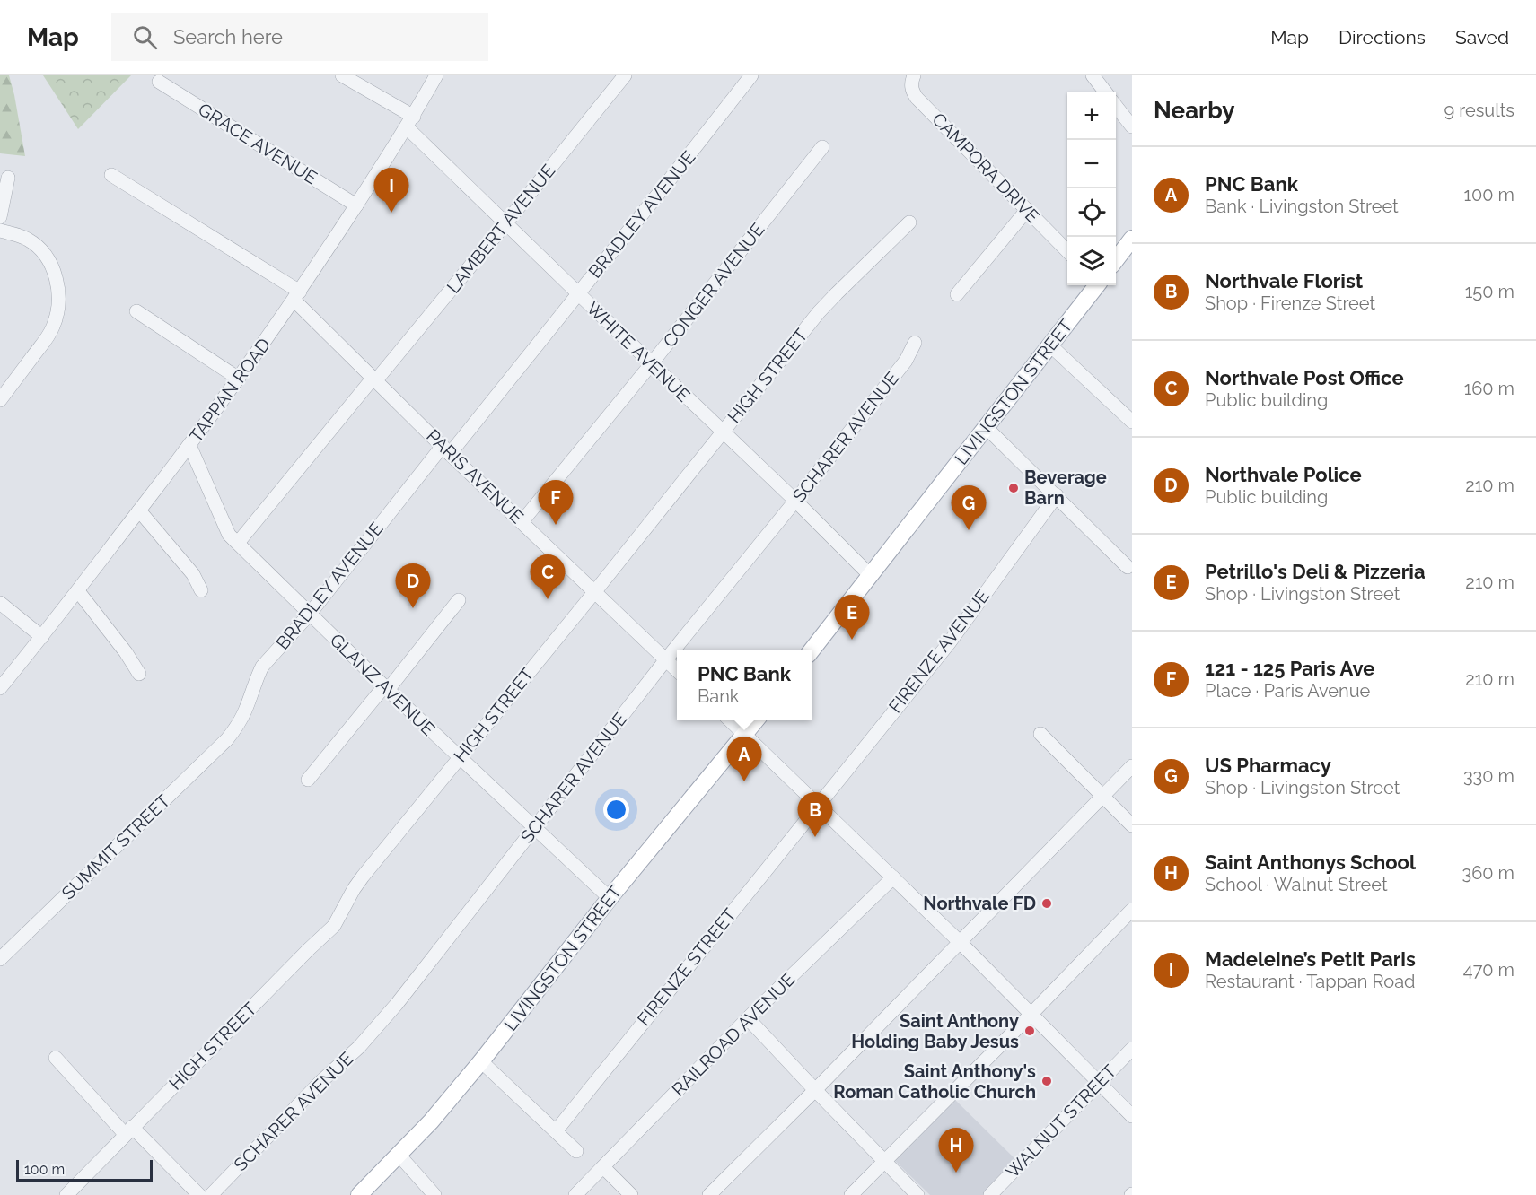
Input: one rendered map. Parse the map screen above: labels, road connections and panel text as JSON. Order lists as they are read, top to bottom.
{
  "streets": {
    "main road": ["LIVINGSTON STREET"],
    "street": [
      "GRACE AVENUE",
      "CAMPORA DRIVE",
      "BRADLEY AVENUE",
      "LAMBERT AVENUE",
      "CONGER AVENUE",
      "WHITE AVENUE",
      "HIGH STREET",
      "TAPPAN ROAD",
      "SCHARER AVENUE",
      "PARIS AVENUE",
      "FIRENZE AVENUE",
      "GLANZ AVENUE",
      "SUMMIT STREET",
      "FIRENZE STREET",
      "RAILROAD AVENUE",
      "WALNUT STREET"
    ]
  },
  "crossings": [
    ["GRACE AVENUE", "TAPPAN ROAD"],
    ["BRADLEY AVENUE", "WHITE AVENUE"],
    ["BRADLEY AVENUE", "PARIS AVENUE"],
    ["BRADLEY AVENUE", "GLANZ AVENUE"],
    ["BRADLEY AVENUE", "SUMMIT STREET"],
    ["LAMBERT AVENUE", "WHITE AVENUE"],
    ["LAMBERT AVENUE", "PARIS AVENUE"],
    ["LAMBERT AVENUE", "GLANZ AVENUE"],
    ["CONGER AVENUE", "WHITE AVENUE"],
    ["CONGER AVENUE", "PARIS AVENUE"],
    ["WHITE AVENUE", "HIGH STREET"],
    ["WHITE AVENUE", "TAPPAN ROAD"],
    ["WHITE AVENUE", "LIVINGSTON STREET"],
    ["WHITE AVENUE", "SCHARER AVENUE"],
    ["HIGH STREET", "PARIS AVENUE"],
    ["HIGH STREET", "GLANZ AVENUE"],
    ["TAPPAN ROAD", "PARIS AVENUE"],
    ["TAPPAN ROAD", "GLANZ AVENUE"],
    ["LIVINGSTON STREET", "GLANZ AVENUE"],
    ["SCHARER AVENUE", "PARIS AVENUE"],
    ["SCHARER AVENUE", "GLANZ AVENUE"],
    ["FIRENZE AVENUE", "FIRENZE STREET"]
  ],
  "places": [
    "Beverage Barn",
    "Northvale FD",
    "Saint Anthony Holding Baby Jesus",
    "Saint Anthony's Roman Catholic Church"
  ],
  "scale_bar": "100 m",
  "page": {
    "header": "Map",
    "search": "Search here",
    "nav": ["Map", "Directions", "Saved"],
    "heading": ["Nearby", "9 results"],
    "map_buttons": ["+", "−"],
    "list": [
      {
        "mark": "A",
        "name": "PNC Bank",
        "note": "Bank · Livingston Street",
        "value": "100 m"
      },
      {
        "mark": "B",
        "name": "Northvale Florist",
        "note": "Shop · Firenze Street",
        "value": "150 m"
      },
      {
        "mark": "C",
        "name": "Northvale Post Office",
        "note": "Public building",
        "value": "160 m"
      },
      {
        "mark": "D",
        "name": "Northvale Police",
        "note": "Public building",
        "value": "210 m"
      },
      {
        "mark": "E",
        "name": "Petrillo's Deli & Pizzeria",
        "note": "Shop · Livingston Street",
        "value": "210 m"
      },
      {
        "mark": "F",
        "name": "121 - 125 Paris Ave",
        "note": "Place · Paris Avenue",
        "value": "210 m"
      },
      {
        "mark": "G",
        "name": "US Pharmacy",
        "note": "Shop · Livingston Street",
        "value": "330 m"
      },
      {
        "mark": "H",
        "name": "Saint Anthonys School",
        "note": "School · Walnut Street",
        "value": "360 m"
      },
      {
        "mark": "I",
        "name": "Madeleine’s Petit Paris",
        "note": "Restaurant · Tappan Road",
        "value": "470 m"
      }
    ],
    "pins": [
      "I",
      "F",
      "G",
      "C",
      "D",
      "E",
      "A",
      "B",
      "H"
    ],
    "popup": ["PNC Bank", "Bank"],
    "scale": "100 m"
  }
}
